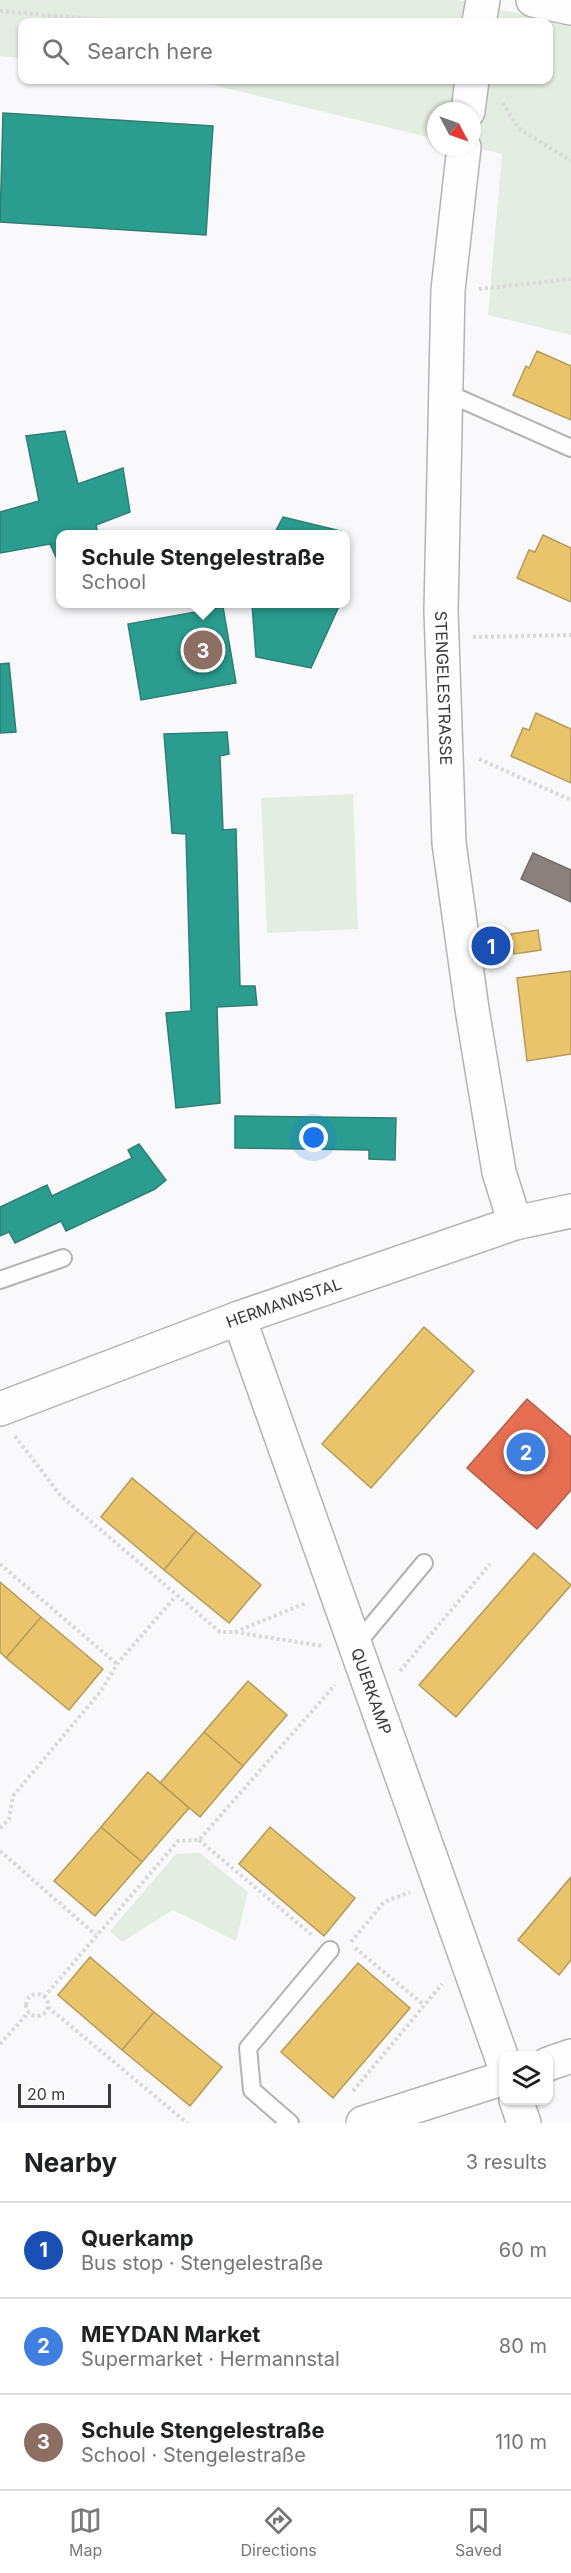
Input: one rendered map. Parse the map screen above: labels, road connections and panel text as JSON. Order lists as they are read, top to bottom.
{
  "streets": {
    "street": ["STENGELESTRASSE", "HERMANNSTAL", "QUERKAMP"]
  },
  "crossings": [
    ["STENGELESTRASSE", "HERMANNSTAL"],
    ["HERMANNSTAL", "QUERKAMP"]
  ],
  "scale_bar": "20 m",
  "north": "bottom right",
  "page": {
    "search": "Search here",
    "popup": ["Schule Stengelestraße", "School"],
    "pins": ["3", "1", "2"],
    "scale": "20 m",
    "heading": ["Nearby", "3 results"],
    "list": [
      {
        "mark": "1",
        "name": "Querkamp",
        "note": "Bus stop · Stengelestraße",
        "value": "60 m"
      },
      {
        "mark": "2",
        "name": "MEYDAN Market",
        "note": "Supermarket · Hermannstal",
        "value": "80 m"
      },
      {
        "mark": "3",
        "name": "Schule Stengelestraße",
        "note": "School · Stengelestraße",
        "value": "110 m"
      }
    ],
    "nav": ["Map", "Directions", "Saved"]
  }
}
